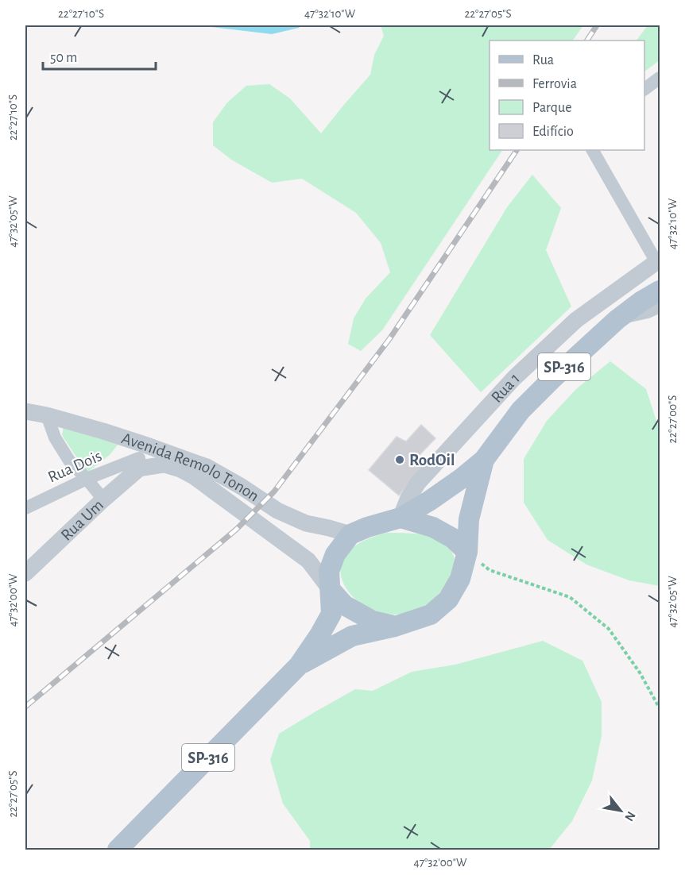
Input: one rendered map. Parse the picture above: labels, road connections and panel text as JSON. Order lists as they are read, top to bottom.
{
  "streets": {
    "main road": ["SP-316"],
    "street": [
      "Rua 1",
      "Rua Dois",
      "Avenida Remolo Tonon",
      "Rua Um"
    ]
  },
  "crossings": [
    ["SP-316", "Rua 1"],
    ["SP-316", "Avenida Remolo Tonon"],
    ["Rua 1", "Avenida Remolo Tonon"],
    ["Rua Dois", "Avenida Remolo Tonon"],
    ["Rua Dois", "Rua Um"],
    ["Avenida Remolo Tonon", "Rua Um"]
  ],
  "places": ["RodOil"],
  "legend": [
    "Rua",
    "Ferrovia",
    "Parque",
    "Edifício"
  ],
  "scale_bar": "50 m",
  "north": "bottom right",
  "coordinates": [
    "22°27'10\"S",
    "47°32'10\"W",
    "22°27'05\"S",
    "47°32'05\"W",
    "22°27'00\"S",
    "47°32'00\"W"
  ]
}
